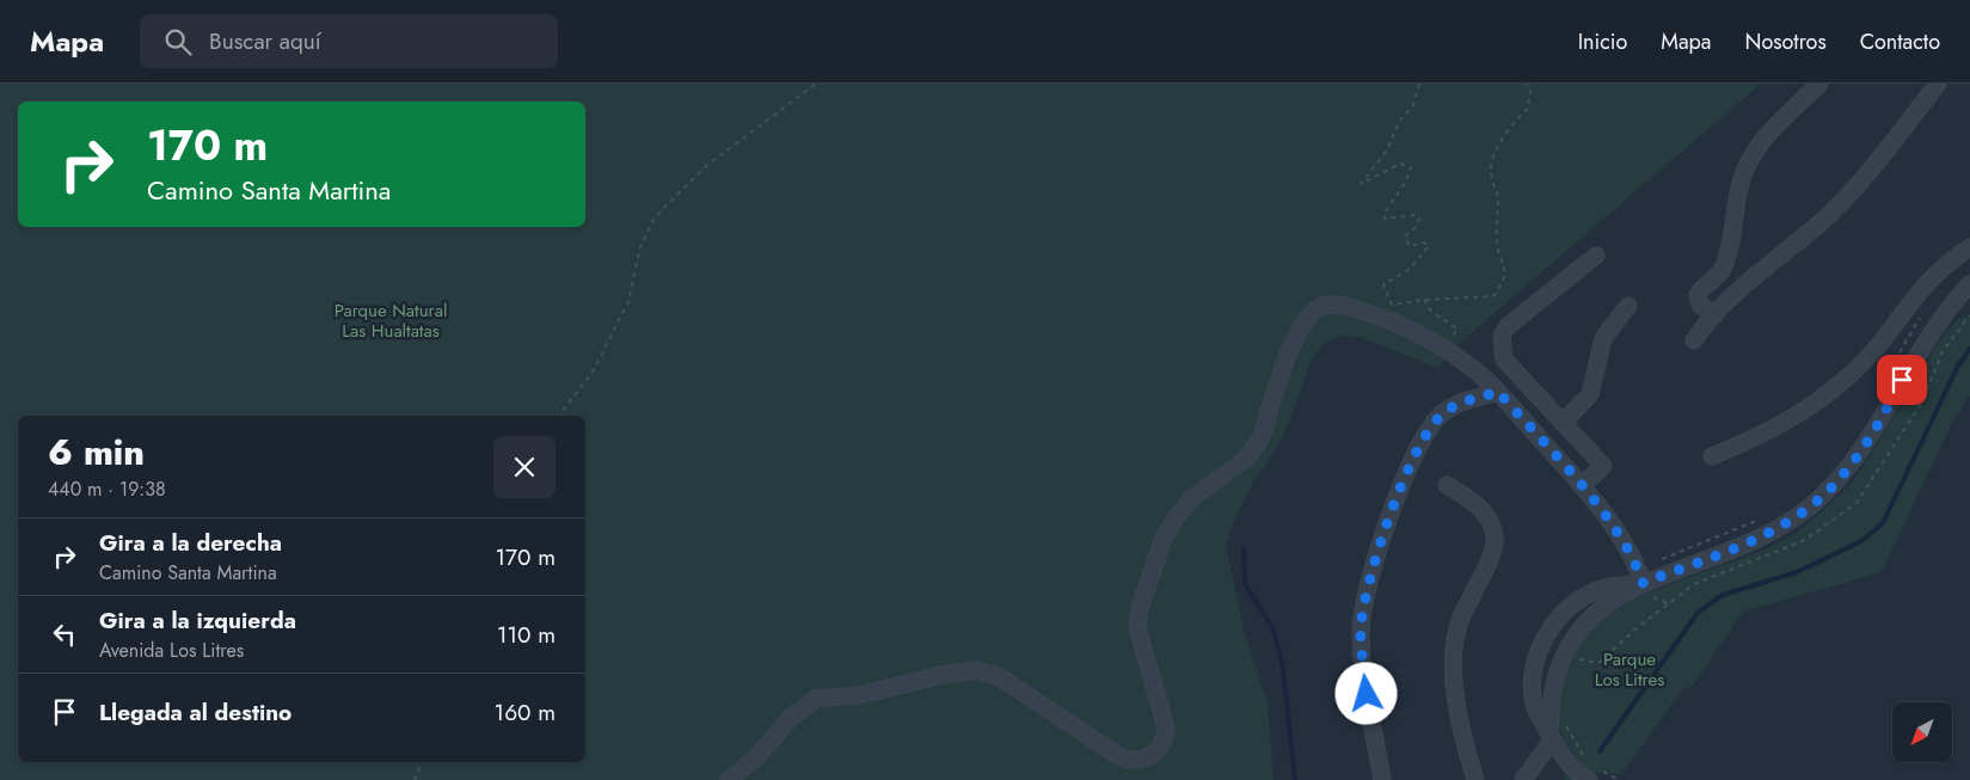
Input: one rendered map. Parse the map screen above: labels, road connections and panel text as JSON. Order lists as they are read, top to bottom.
{
  "parks": ["Parque Natural Las Hualtatas", "Parque Los Litres"],
  "north": "bottom left",
  "page": {
    "header": "Mapa",
    "search": "Buscar aquí",
    "nav": [
      "Inicio",
      "Mapa",
      "Nosotros",
      "Contacto"
    ],
    "turn": ["170 m", "Camino Santa Martina"],
    "heading": ["6 min", "440 m · 19:38"],
    "list": [
      {
        "name": "Gira a la derecha",
        "note": "Camino Santa Martina",
        "value": "170 m"
      },
      {
        "name": "Gira a la izquierda",
        "note": "Avenida Los Litres",
        "value": "110 m"
      },
      {
        "name": "Llegada al destino",
        "value": "160 m"
      }
    ]
  }
}
